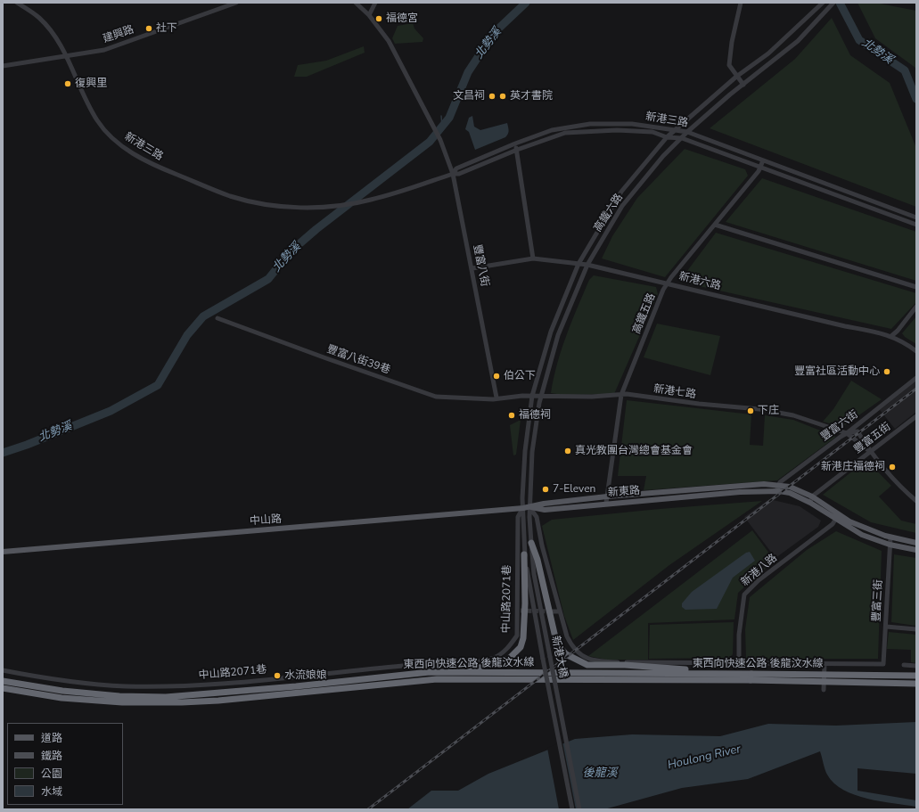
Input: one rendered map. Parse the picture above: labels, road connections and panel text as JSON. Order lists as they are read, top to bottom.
{
  "streets": {
    "highway": ["東西向快速公路 後龍汶水線"],
    "main road": ["新東路", "中山路"],
    "street": [
      "建興路",
      "新港三路",
      "高鐵六路",
      "豐富八街",
      "新港六路",
      "高鐵五路",
      "豐富八街39巷",
      "新港七路",
      "豐富六街",
      "豐富五街",
      "新港八路",
      "中山路2071巷",
      "豐富三街",
      "新港大橋"
    ]
  },
  "crossings": [
    ["建興路", "新港三路"],
    ["新港三路", "高鐵六路"],
    ["新港三路", "豐富八街"],
    ["新港三路", "高鐵五路"],
    ["高鐵六路", "新港六路"],
    ["高鐵六路", "新港七路"],
    ["高鐵六路", "新東路"],
    ["高鐵六路", "中山路"],
    ["高鐵六路", "中山路2071巷"],
    ["高鐵六路", "新港大橋"],
    ["豐富八街", "新港六路"],
    ["豐富八街", "豐富八街39巷"],
    ["豐富八街", "新港七路"],
    ["新港六路", "高鐵五路"],
    ["高鐵五路", "新港七路"],
    ["高鐵五路", "新東路"],
    ["豐富八街39巷", "新港七路"],
    ["新港七路", "豐富六街"],
    ["新港七路", "豐富五街"],
    ["豐富六街", "新東路"],
    ["豐富五街", "新東路"],
    ["新東路", "中山路"],
    ["新東路", "新港八路"],
    ["新東路", "豐富三街"],
    ["新東路", "新港大橋"],
    ["中山路", "中山路2071巷"],
    ["中山路", "新港大橋"],
    ["中山路2071巷", "新港大橋"]
  ],
  "water": ["北勢溪", "Houlong River", "後龍溪"],
  "places": [
    "福德宮",
    "社下",
    "復興里",
    "文昌祠",
    "英才書院",
    "豐富社區活動中心",
    "伯公下",
    "下庄",
    "福德祠",
    "真光教團台灣總會基金會",
    "新港庄福德祠",
    "7-Eleven",
    "水流娘娘"
  ],
  "legend": [
    "道路",
    "鐵路",
    "公園",
    "水域"
  ]
}
